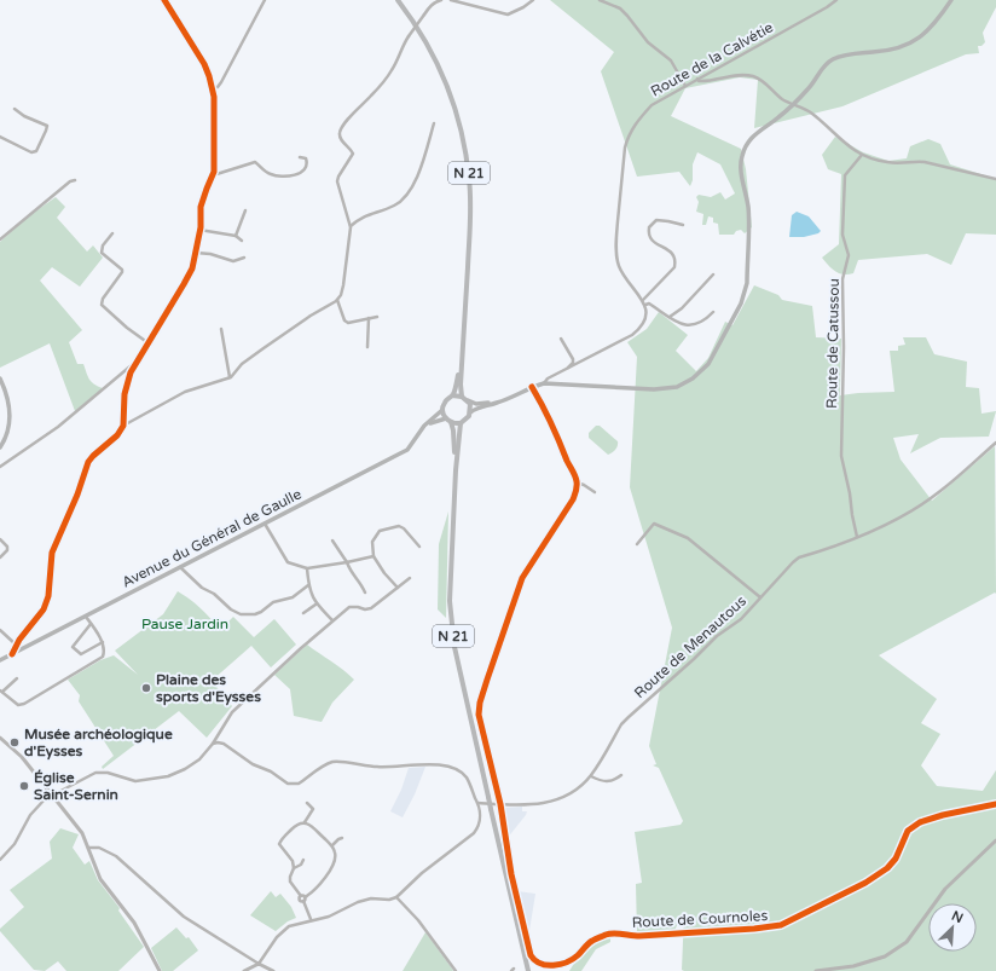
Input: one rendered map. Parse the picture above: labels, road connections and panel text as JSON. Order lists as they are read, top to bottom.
{
  "streets": {
    "main road": ["N 21", "Avenue du Général de Gaulle"],
    "street": [
      "Route de la Calvétie",
      "Route de Catussou",
      "Route de Menautous",
      "Route de Cournoles"
    ]
  },
  "crossings": [
    ["N 21", "Avenue du Général de Gaulle"],
    ["Route de Catussou", "Route de Menautous"],
    ["Route de Menautous", "Route de Cournoles"]
  ],
  "parks": ["Pause Jardin"],
  "places": ["Plaine des sports d'Eysses", "Musée archéologique d'Eysses", "Église Saint-Sernin"],
  "north": "top right"
}
